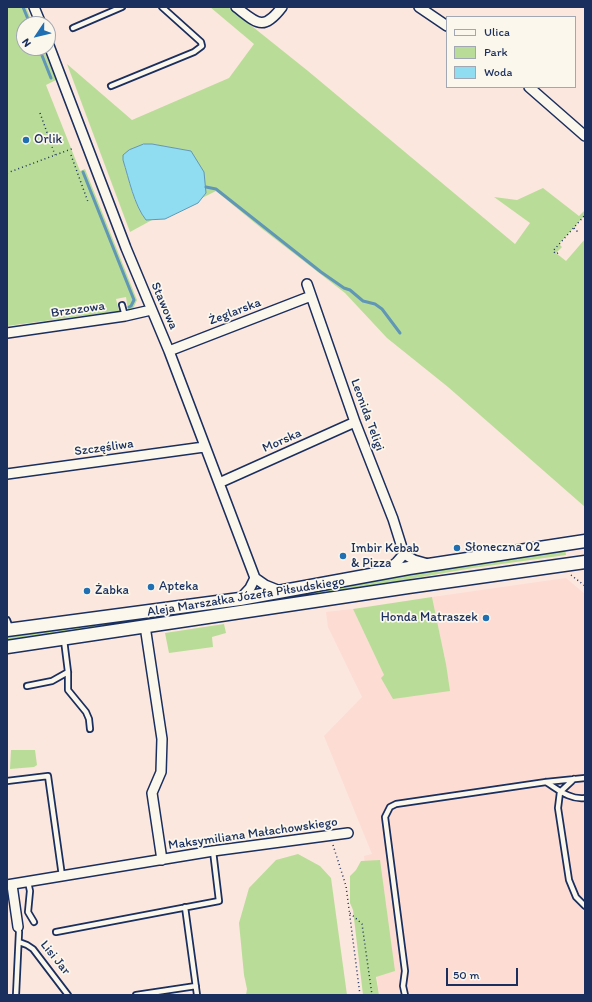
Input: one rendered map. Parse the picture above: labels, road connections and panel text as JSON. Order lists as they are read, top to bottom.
{
  "streets": {
    "main road": ["Aleja Marszałka Józefa Piłsudskiego"],
    "street": [
      "Stawowa",
      "Brzozowa",
      "Żeglarska",
      "Leonida Teligi",
      "Morska",
      "Szczęśliwa",
      "Maksymiliana Małachowskiego",
      "Lisi Jar"
    ]
  },
  "crossings": [
    ["Stawowa", "Brzozowa"],
    ["Stawowa", "Żeglarska"],
    ["Stawowa", "Morska"],
    ["Stawowa", "Szczęśliwa"],
    ["Żeglarska", "Leonida Teligi"],
    ["Leonida Teligi", "Morska"],
    ["Aleja Marszałka Józefa Piłsudskiego", "Maksymiliana Małachowskiego"],
    ["Maksymiliana Małachowskiego", "Lisi Jar"]
  ],
  "places": [
    "Orlik",
    "Słoneczna 02",
    "Imbir Kebab & Pizza",
    "Apteka",
    "Żabka",
    "Honda Matraszek"
  ],
  "legend": ["Ulica", "Park", "Woda"],
  "scale_bar": "50 m",
  "north": "bottom left"
}
